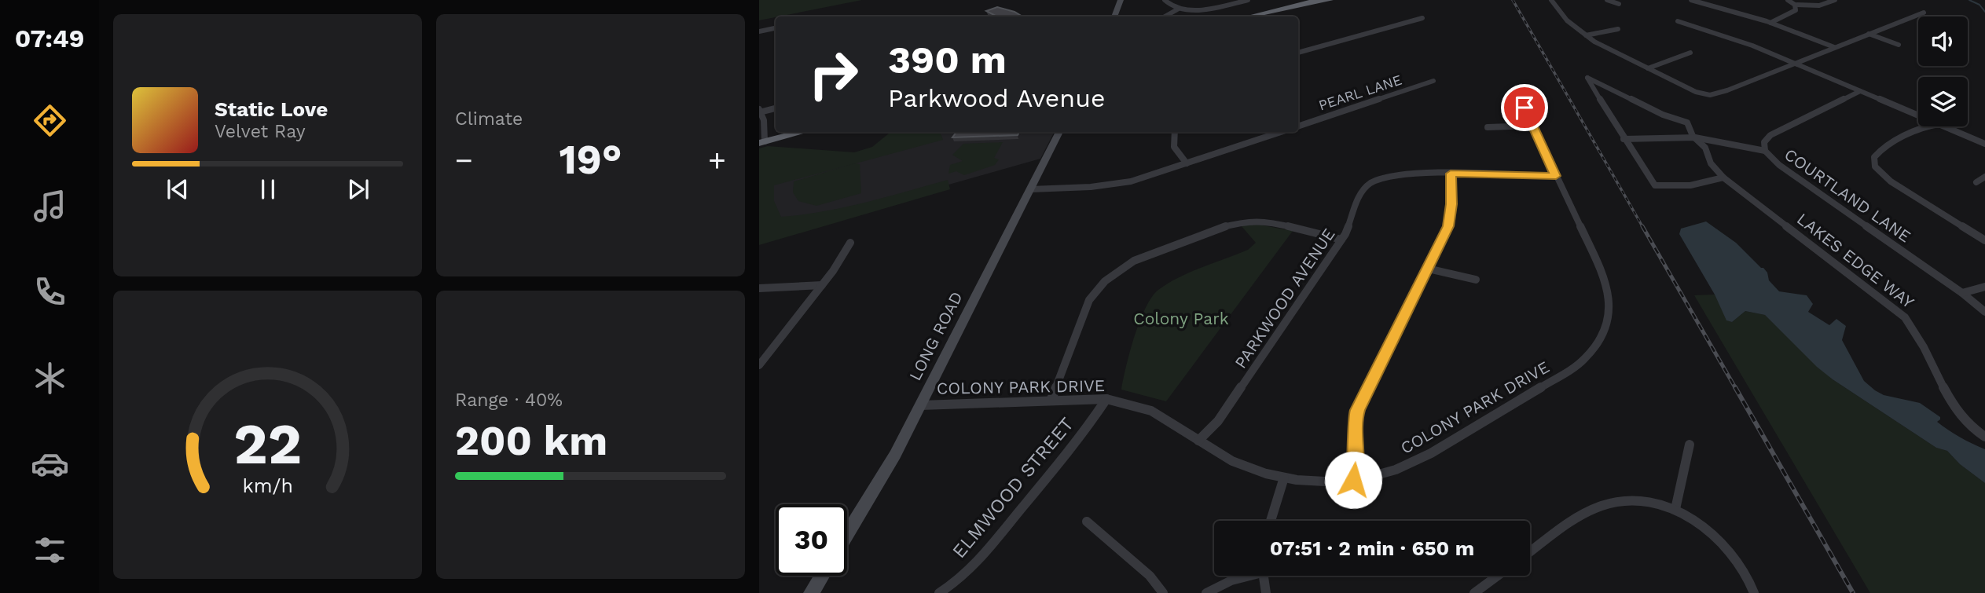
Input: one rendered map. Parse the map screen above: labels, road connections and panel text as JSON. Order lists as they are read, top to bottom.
{
  "streets": {
    "main road": ["LONG ROAD"],
    "street": [
      "PEARL LANE",
      "COURTLAND LANE",
      "LAKES EDGE WAY",
      "PARKWOOD AVENUE",
      "COLONY PARK DRIVE",
      "ELMWOOD STREET"
    ]
  },
  "crossings": [
    ["PARKWOOD AVENUE", "COLONY PARK DRIVE"],
    ["LONG ROAD", "COLONY PARK DRIVE"],
    ["COLONY PARK DRIVE", "ELMWOOD STREET"]
  ],
  "parks": ["Colony Park"],
  "page": {
    "tabs": "07:49",
    "tile": [
      "Climate",
      ["Range · 40%", "200 km"]
    ],
    "turn": ["390 m", "Parkwood Avenue"],
    "song": ["Static Love", "Velvet Ray"],
    "heat": ["−", "19°", "+"],
    "limit": "30",
    "trip": "07:51 · 2 min · 650 m",
    "gauge": ["22", "km/h"]
  }
}
